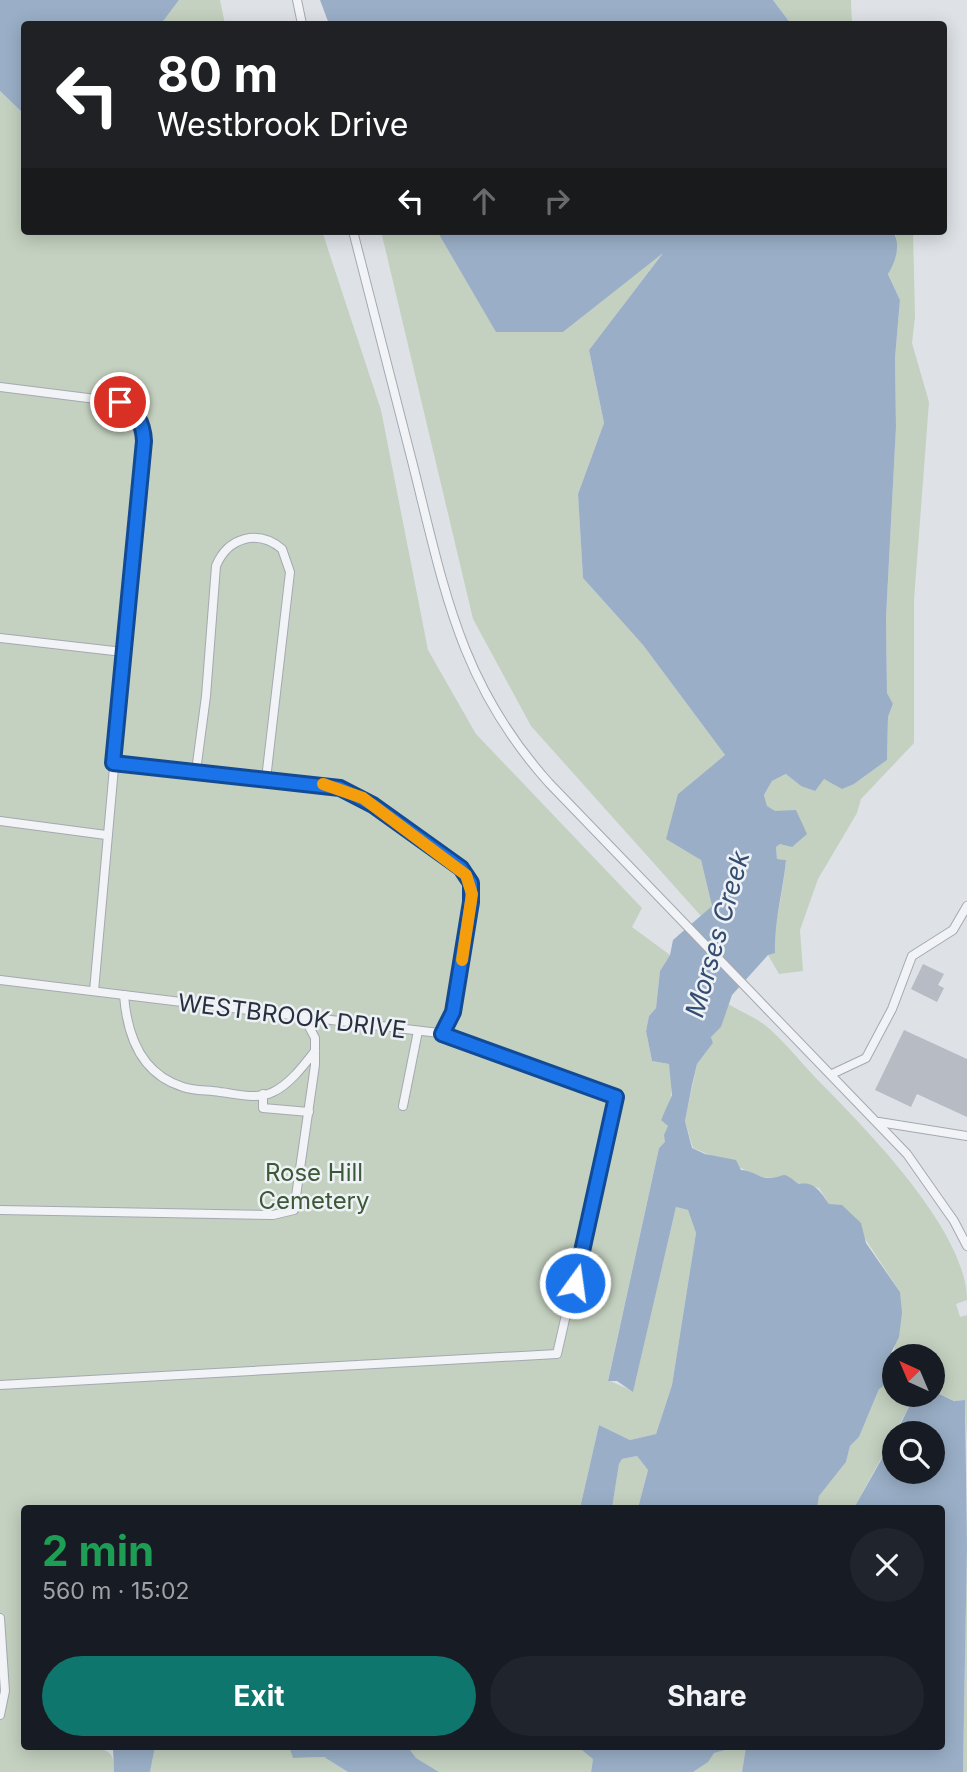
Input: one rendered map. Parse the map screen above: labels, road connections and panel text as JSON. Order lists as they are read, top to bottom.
{
  "streets": {
    "lane": ["WESTBROOK DRIVE"]
  },
  "water": ["Morses Creek"],
  "parks": ["Rose Hill Cemetery"],
  "north": "top left",
  "page": {
    "turn": ["80 m", "Westbrook Drive"],
    "heading": ["2 min", "560 m · 15:02"],
    "buttons": ["Exit", "Share"]
  }
}
